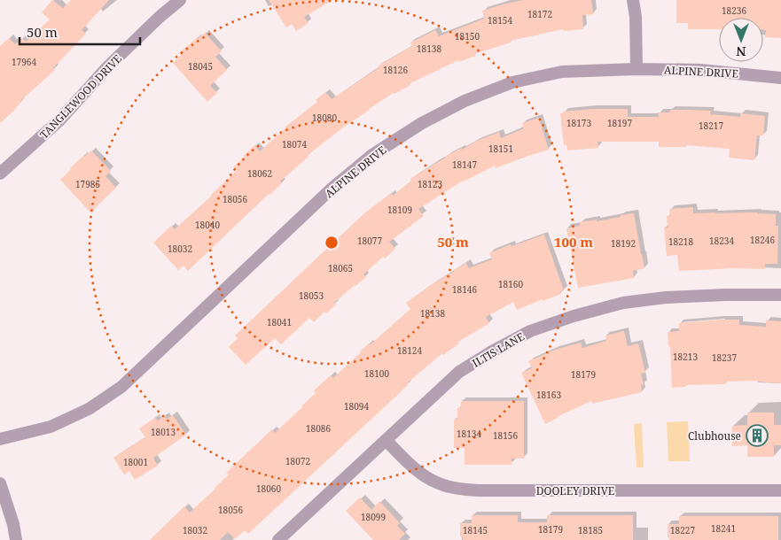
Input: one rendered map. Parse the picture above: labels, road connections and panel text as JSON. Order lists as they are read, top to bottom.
{
  "streets": {
    "street": [
      "ALPINE DRIVE",
      "TANGLEWOOD DRIVE",
      "ILTIS LANE",
      "DOOLEY DRIVE"
    ]
  },
  "crossings": [
    ["ILTIS LANE", "DOOLEY DRIVE"]
  ],
  "places": {
    "building": ["Clubhouse"]
  },
  "house_numbers": [
    "18236",
    "18172",
    "18154",
    "18150",
    "18138",
    "17964",
    "18045",
    "18126",
    "18080",
    "18173",
    "18197",
    "18217",
    "18074",
    "18151",
    "18147",
    "18062",
    "17985",
    "18123",
    "18056",
    "18109",
    "18040",
    "18246",
    "18077",
    "18234",
    "18218",
    "18192",
    "18032",
    "18065",
    "18160",
    "18146",
    "18053",
    "18138",
    "18041",
    "18124",
    "18213",
    "18237",
    "18100",
    "18179",
    "18163",
    "18094",
    "18086",
    "18013",
    "18134",
    "18156",
    "18072",
    "18001",
    "18060",
    "18056",
    "18099",
    "18241",
    "18179",
    "18032",
    "18145",
    "18185",
    "18227"
  ],
  "scale_bar": "50 m",
  "north": "bottom",
  "rings": ["50 m", "100 m"]
}
